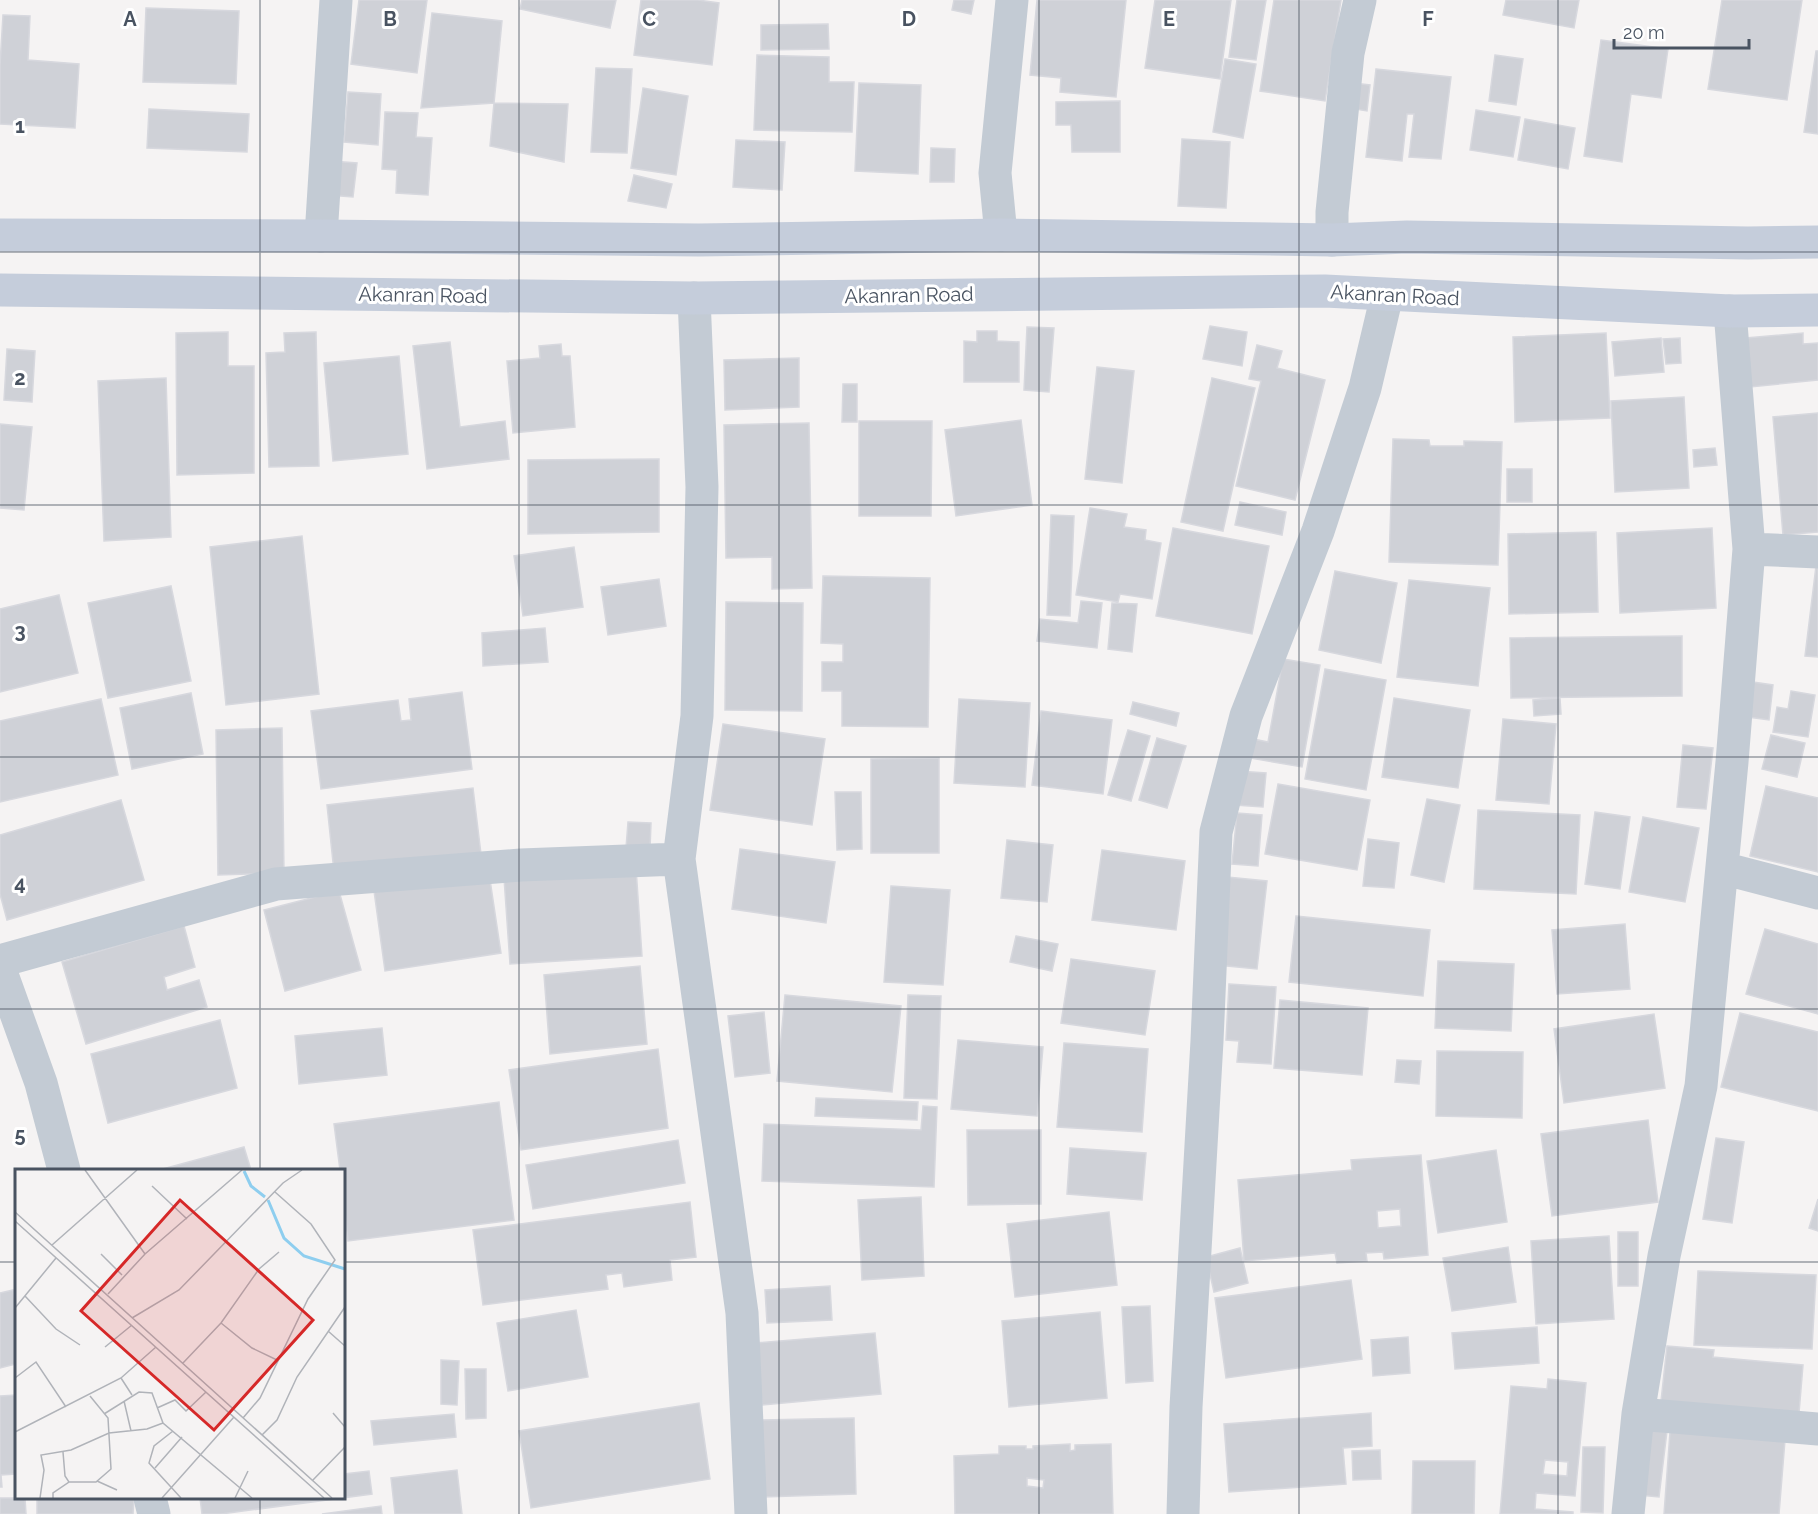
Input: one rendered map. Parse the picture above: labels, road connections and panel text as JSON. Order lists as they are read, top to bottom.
{
  "streets": {
    "main road": ["Akanran Road"]
  },
  "scale_bar": "20 m",
  "grid": {
    "columns": [
      "A",
      "B",
      "C",
      "D",
      "E",
      "F"
    ],
    "rows": [
      "1",
      "2",
      "3",
      "4",
      "5"
    ]
  }
}
